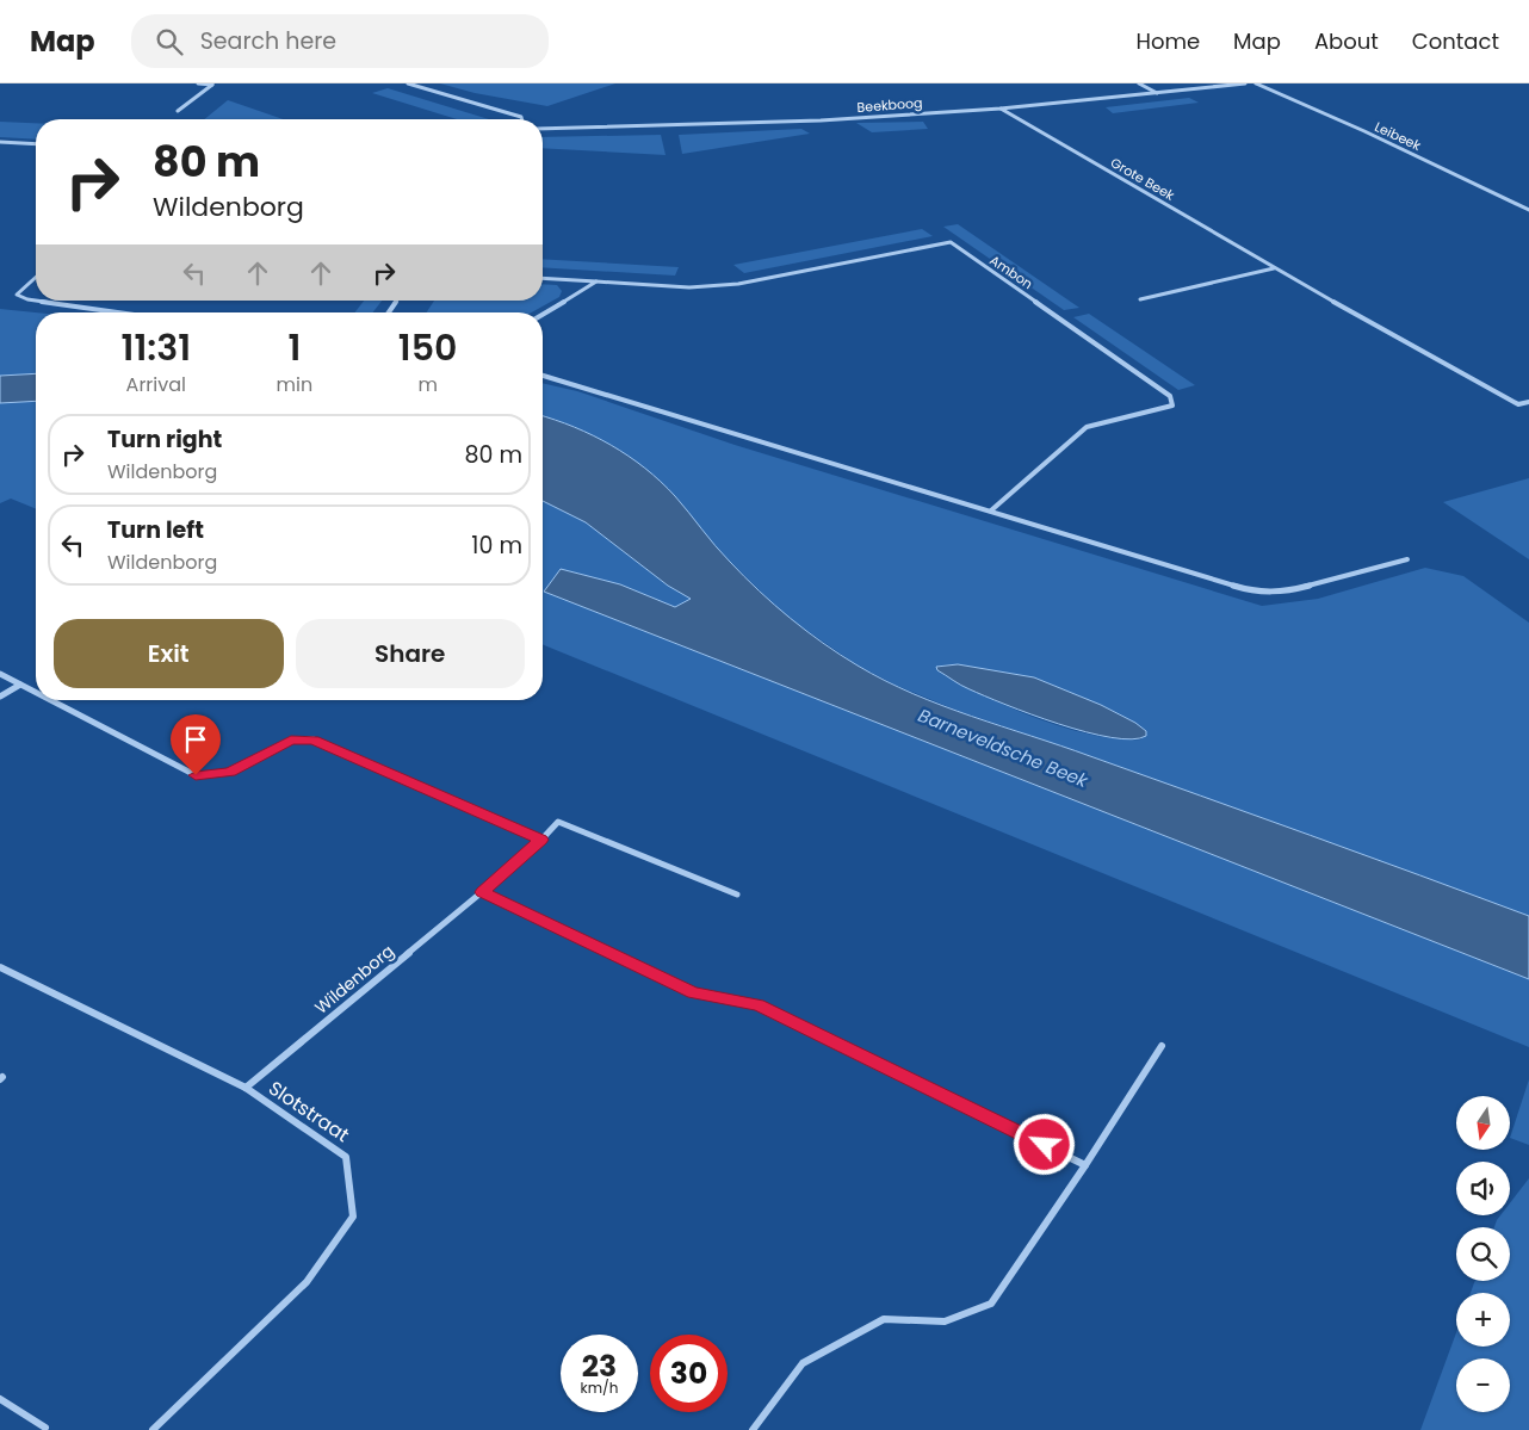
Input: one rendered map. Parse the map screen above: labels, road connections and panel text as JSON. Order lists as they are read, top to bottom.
{
  "streets": {
    "street": [
      "Beekboog",
      "Leibeek",
      "Grote Beek",
      "Ambon",
      "Wildenborg",
      "Slotstraat"
    ]
  },
  "crossings": [
    ["Beekboog", "Grote Beek"],
    ["Wildenborg", "Slotstraat"]
  ],
  "water": ["Barneveldsche Beek"],
  "north": "bottom",
  "page": {
    "header": "Map",
    "search": "Search here",
    "nav": [
      "Home",
      "Map",
      "About",
      "Contact"
    ],
    "turn": ["80 m", "Wildenborg"],
    "eta": [
      "11:31",
      "Arrival",
      "1",
      "min",
      "150",
      "m"
    ],
    "list": [
      {
        "name": "Turn right",
        "note": "Wildenborg",
        "value": "80 m"
      },
      {
        "name": "Turn left",
        "note": "Wildenborg",
        "value": "10 m"
      }
    ],
    "buttons": ["Exit", "Share"],
    "map_buttons": ["+", "−"],
    "speed": "23 km/h",
    "limit": "30"
  }
}
